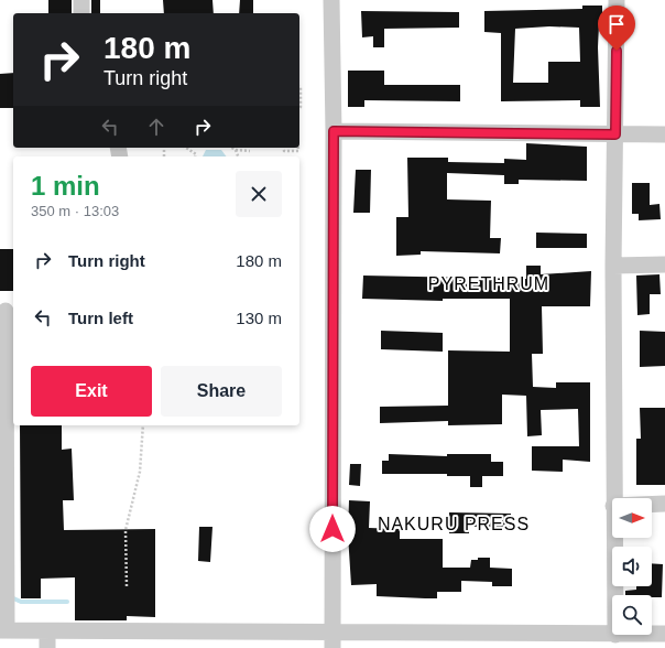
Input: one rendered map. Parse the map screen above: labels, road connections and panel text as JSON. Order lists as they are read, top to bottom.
{
  "districts": ["PYRETHRUM", "NAKURU PRESS"],
  "north": "right",
  "page": {
    "turn": ["180 m", "Turn right"],
    "heading": ["1 min", "350 m · 13:03"],
    "list": [
      {
        "name": "Turn right",
        "value": "180 m"
      },
      {
        "name": "Turn left",
        "value": "130 m"
      }
    ],
    "buttons": ["Exit", "Share"]
  }
}
